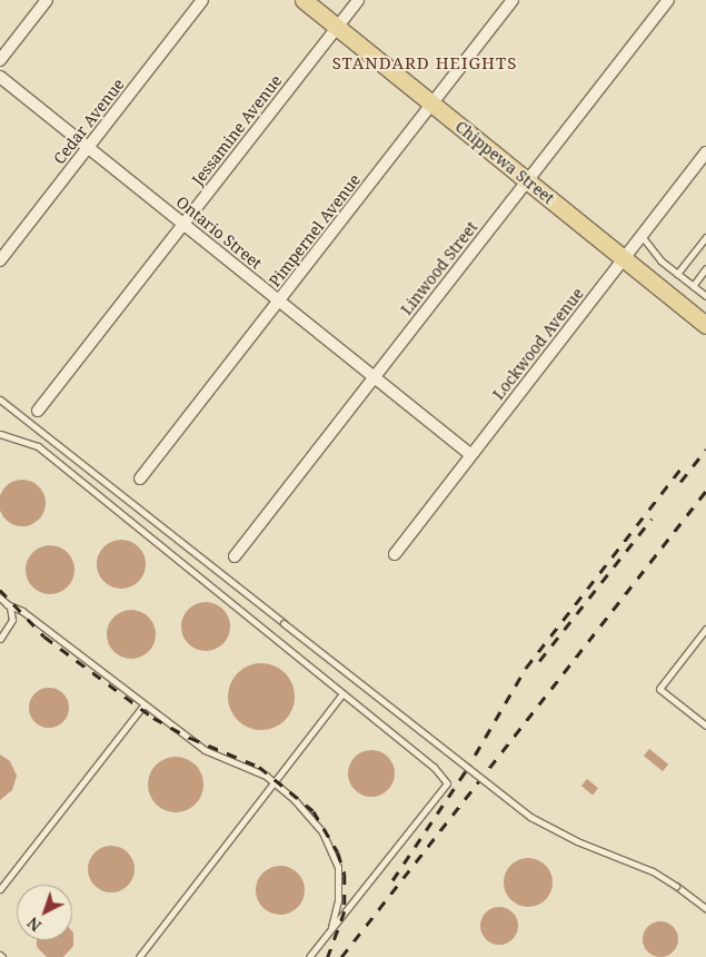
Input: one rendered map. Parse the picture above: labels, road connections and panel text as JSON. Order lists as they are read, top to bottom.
{
  "streets": {
    "main road": ["Chippewa Street"],
    "street": [
      "Cedar Avenue",
      "Jessamine Avenue",
      "Pimpernel Avenue",
      "Ontario Street",
      "Linwood Street",
      "Lockwood Avenue"
    ]
  },
  "crossings": [
    ["Cedar Avenue", "Ontario Street"],
    ["Jessamine Avenue", "Chippewa Street"],
    ["Jessamine Avenue", "Ontario Street"],
    ["Chippewa Street", "Pimpernel Avenue"],
    ["Chippewa Street", "Linwood Street"],
    ["Chippewa Street", "Lockwood Avenue"],
    ["Pimpernel Avenue", "Ontario Street"],
    ["Ontario Street", "Linwood Street"],
    ["Ontario Street", "Lockwood Avenue"]
  ],
  "districts": ["STANDARD HEIGHTS"],
  "north": "bottom left"
}
